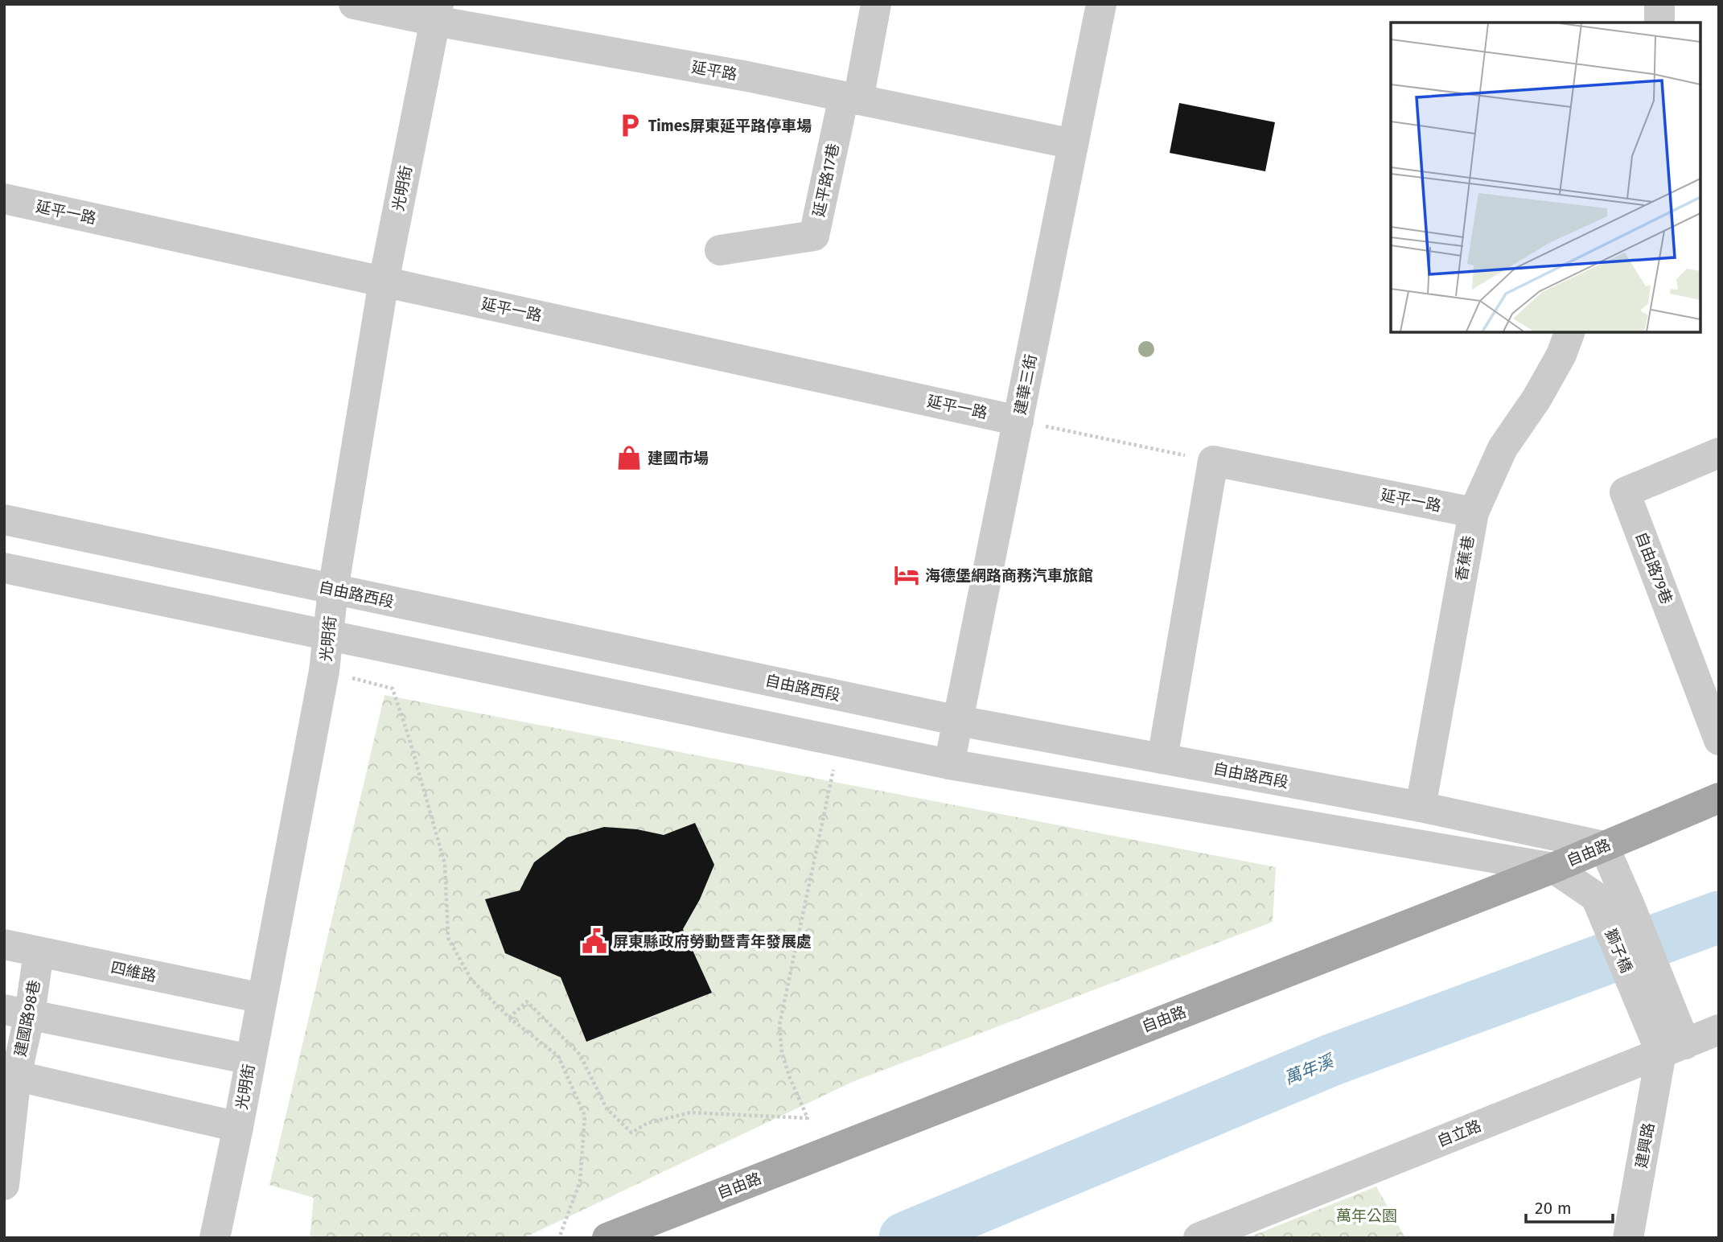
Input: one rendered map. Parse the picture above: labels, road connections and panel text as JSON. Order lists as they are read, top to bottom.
{
  "streets": {
    "main road": ["自由路"],
    "street": [
      "延平路",
      "延平路17巷",
      "光明街",
      "延平一路",
      "建華三街",
      "香蕉巷",
      "自由路79巷",
      "自由路西段",
      "獅子橋",
      "四維路",
      "建國路98巷",
      "自立路",
      "建興路"
    ]
  },
  "crossings": [
    ["延平路", "延平路17巷"],
    ["延平路", "光明街"],
    ["延平路", "建華三街"],
    ["光明街", "延平一路"],
    ["光明街", "自由路西段"],
    ["光明街", "四維路"],
    ["延平一路", "建華三街"],
    ["延平一路", "香蕉巷"],
    ["建華三街", "自由路西段"],
    ["香蕉巷", "自由路西段"],
    ["自由路西段", "自由路"],
    ["自由路西段", "獅子橋"],
    ["自由路", "獅子橋"],
    ["獅子橋", "自立路"],
    ["獅子橋", "建興路"],
    ["四維路", "建國路98巷"],
    ["自立路", "建興路"]
  ],
  "water": ["萬年溪"],
  "parks": ["萬年公園"],
  "places": {
    "parking": ["Times屏東延平路停車場"],
    "shop": ["建國市場"],
    "hotel": ["海德堡網路商務汽車旅館"],
    "public building": ["屏東縣政府勞動暨青年發展處"]
  },
  "scale_bar": "20 m"
}
